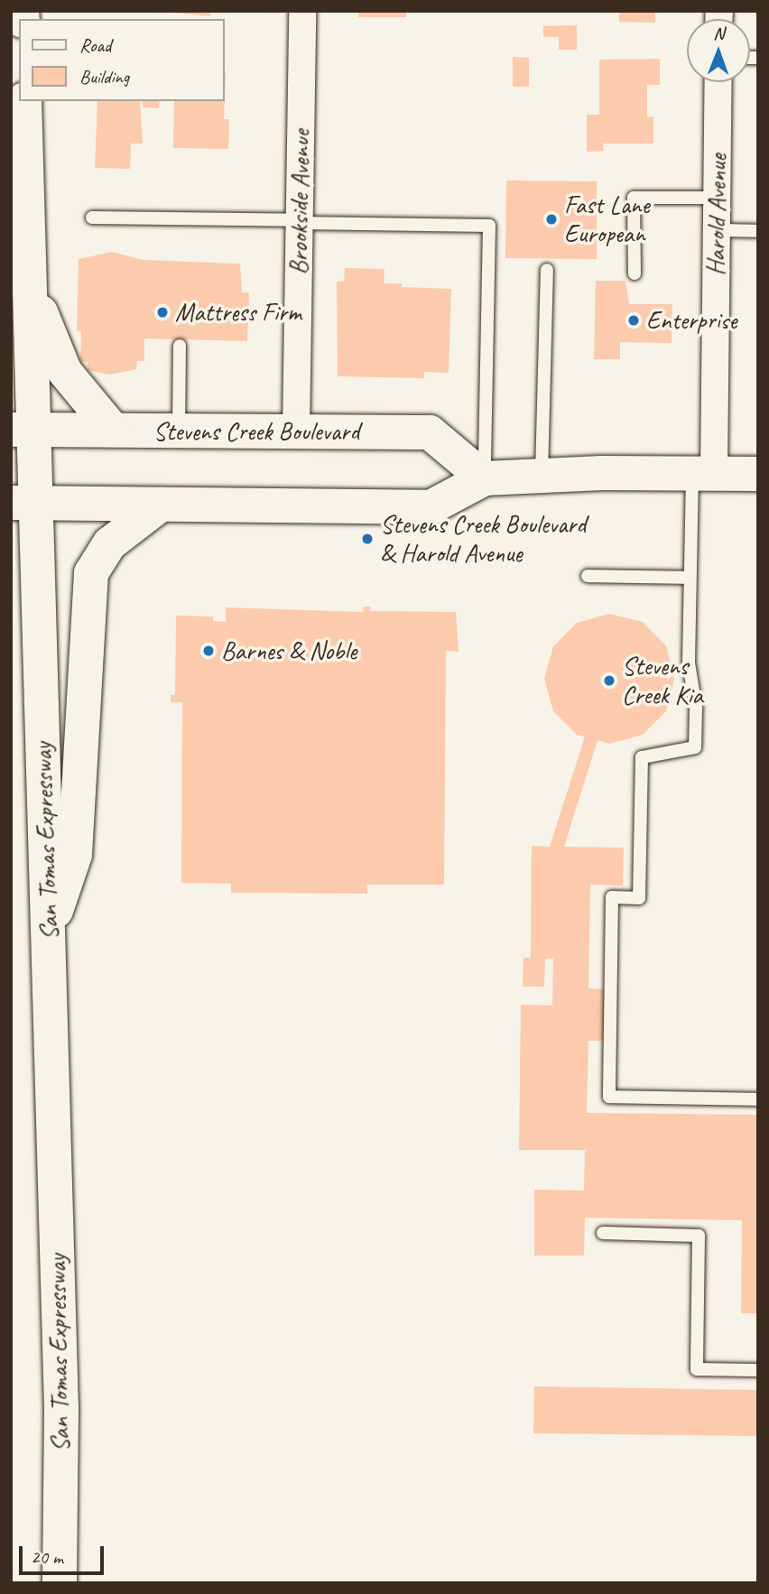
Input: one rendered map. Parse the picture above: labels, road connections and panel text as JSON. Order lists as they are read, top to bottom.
{
  "streets": {
    "main road": ["Stevens Creek Boulevard", "San Tomas Expressway"],
    "street": ["Brookside Avenue", "Harold Avenue"]
  },
  "crossings": [
    ["Brookside Avenue", "Stevens Creek Boulevard"],
    ["Stevens Creek Boulevard", "San Tomas Expressway"]
  ],
  "places": [
    "Fast Lane European",
    "Mattress Firm",
    "Enterprise",
    "Stevens Creek Boulevard & Harold Avenue",
    "Barnes & Noble",
    "Stevens Creek Kia"
  ],
  "legend": ["Road", "Building"],
  "scale_bar": "20 m",
  "north": "top"
}
